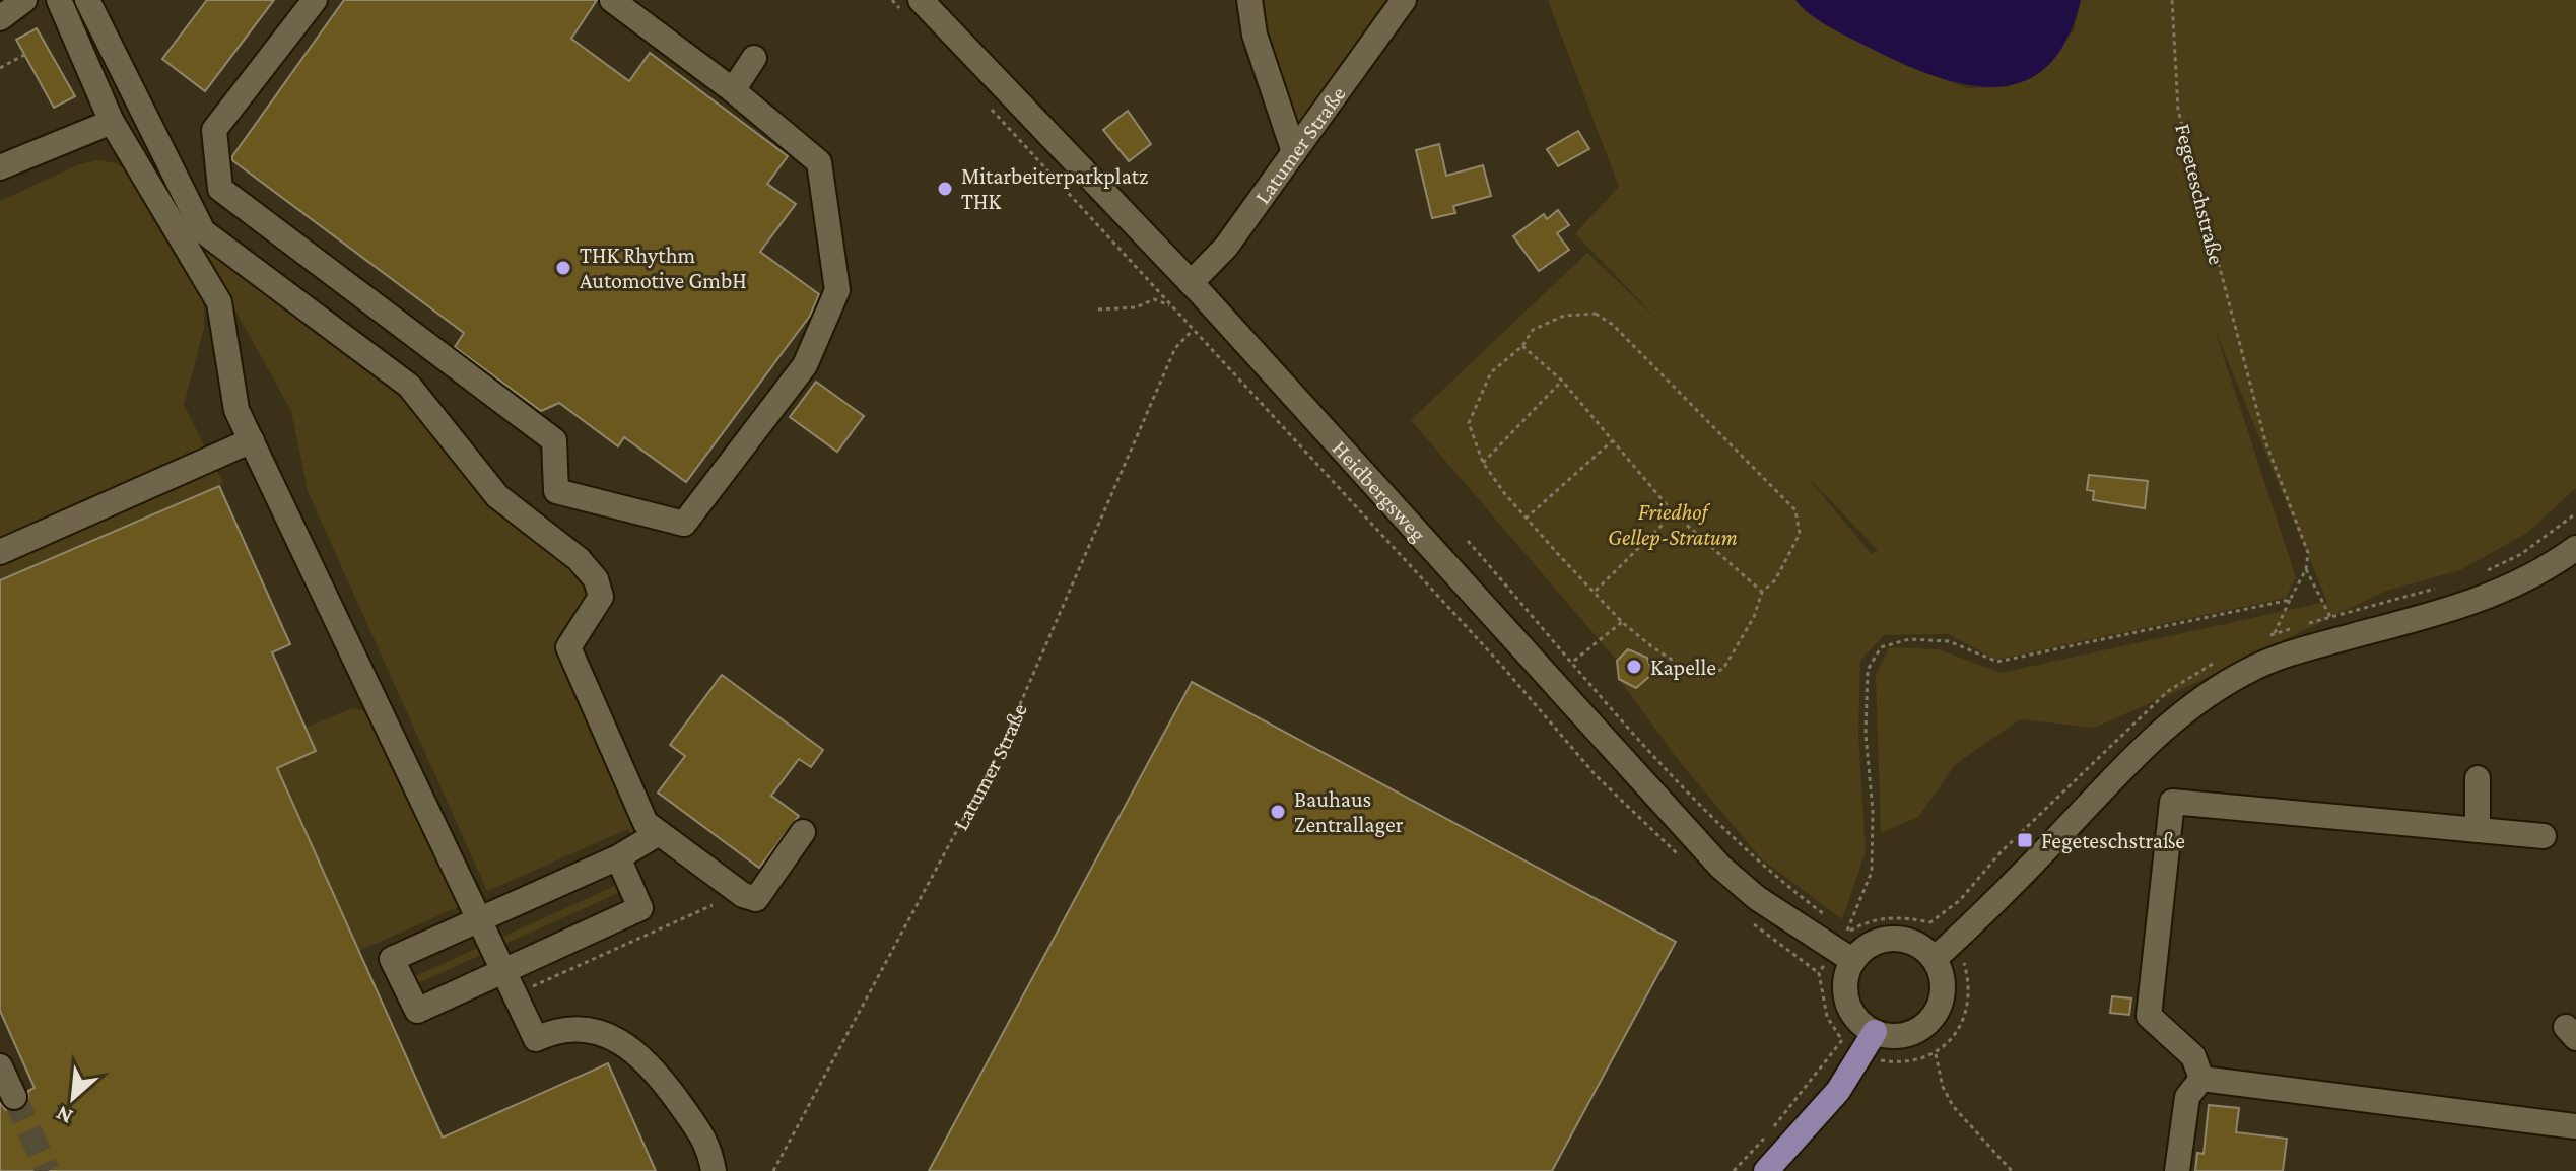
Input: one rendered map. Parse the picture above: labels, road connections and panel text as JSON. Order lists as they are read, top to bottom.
{
  "streets": {
    "street": ["Latumer Straße", "Heidbergsweg"],
    "path": ["Fegeteschstraße"]
  },
  "crossings": [
    ["Latumer Straße", "Heidbergsweg"]
  ],
  "parks": ["Friedhof Gellep-Stratum"],
  "places": {
    "other": [
      "Mitarbeiterparkplatz THK",
      "THK Rhythm Automotive GmbH",
      "Kapelle",
      "Bauhaus Zentrallager"
    ],
    "transit": ["Fegeteschstraße"]
  },
  "north": "bottom left"
}
